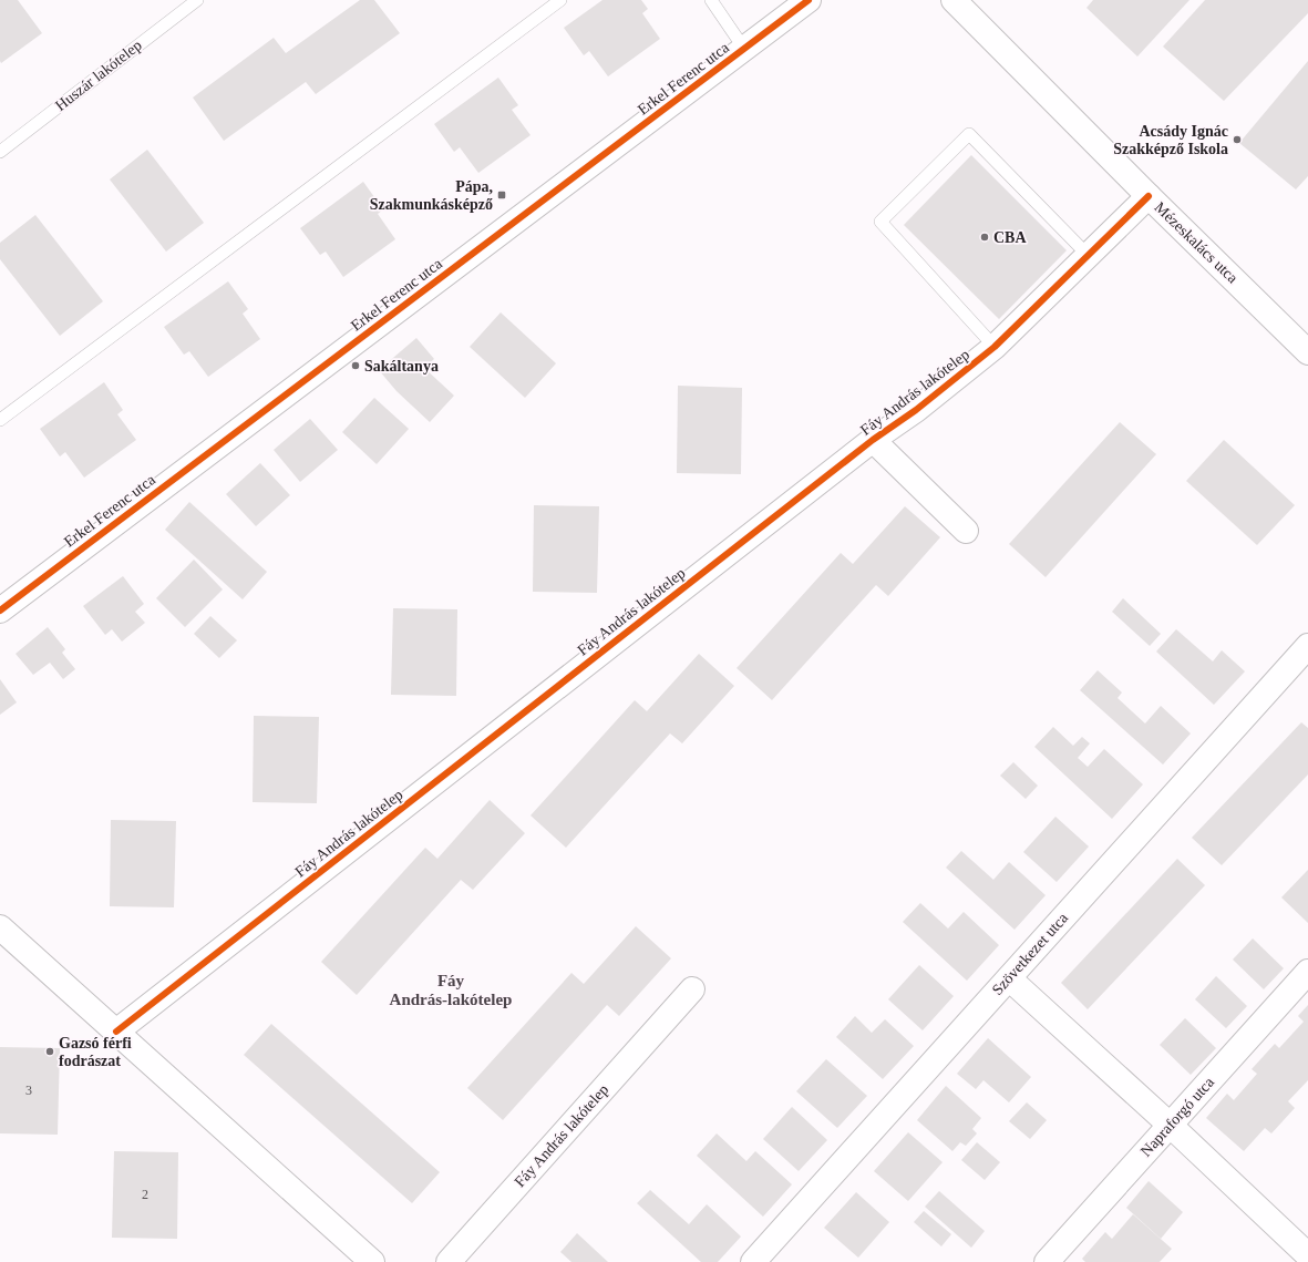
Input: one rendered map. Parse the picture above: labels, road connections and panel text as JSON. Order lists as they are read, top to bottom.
{
  "streets": {
    "street": [
      "Erkel Ferenc utca",
      "Mézeskalács utca",
      "Fáy András lakótelep",
      "Szövetkezet utca",
      "Napraforgó utca"
    ],
    "lane": ["Huszár lakótelep"]
  },
  "crossings": [
    ["Mézeskalács utca", "Fáy András lakótelep"]
  ],
  "districts": ["Fáy András-lakótelep"],
  "places": {
    "other": [
      "Acsády Ignác Szakképző Iskola",
      "CBA",
      "Sakáltanya",
      "Gazsó férfi fodrászat"
    ],
    "transit": ["Pápa, Szakmunkásképző"]
  },
  "house_numbers": ["3", "2"]
}
